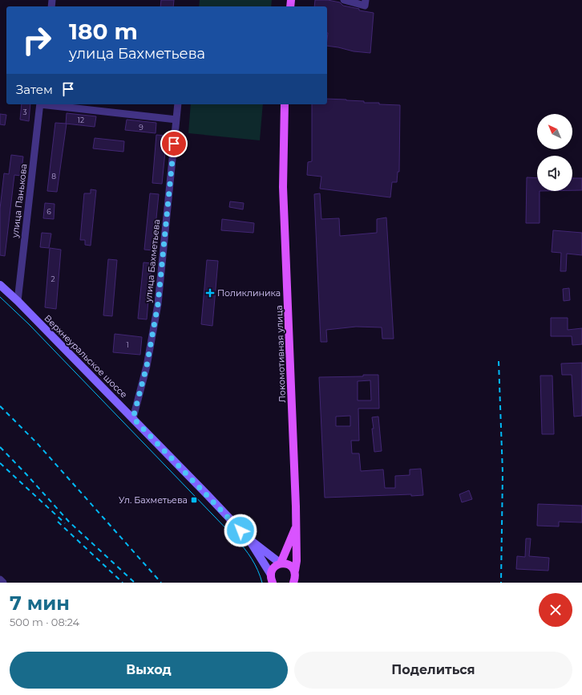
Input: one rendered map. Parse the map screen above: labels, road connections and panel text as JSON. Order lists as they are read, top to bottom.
{
  "streets": {
    "main road": ["Локомотивная улица", "Верхнеуральское шоссе"],
    "street": ["улица Панькова", "улица Бахметьева"]
  },
  "crossings": [
    ["улица Панькова", "Верхнеуральское шоссе"],
    ["улица Бахметьева", "Верхнеуральское шоссе"]
  ],
  "places": {
    "health": ["Поликлиника"],
    "transit": ["Ул. Бахметьева"]
  },
  "house_numbers": [
    "3",
    "12",
    "9",
    "8",
    "6",
    "2",
    "1"
  ],
  "north": "top left",
  "page": {
    "turn": ["180 m", "улица Бахметьева"],
    "then": "Затем",
    "heading": ["7 мин", "500 m · 08:24"],
    "buttons": ["Выход", "Поделиться"]
  }
}
